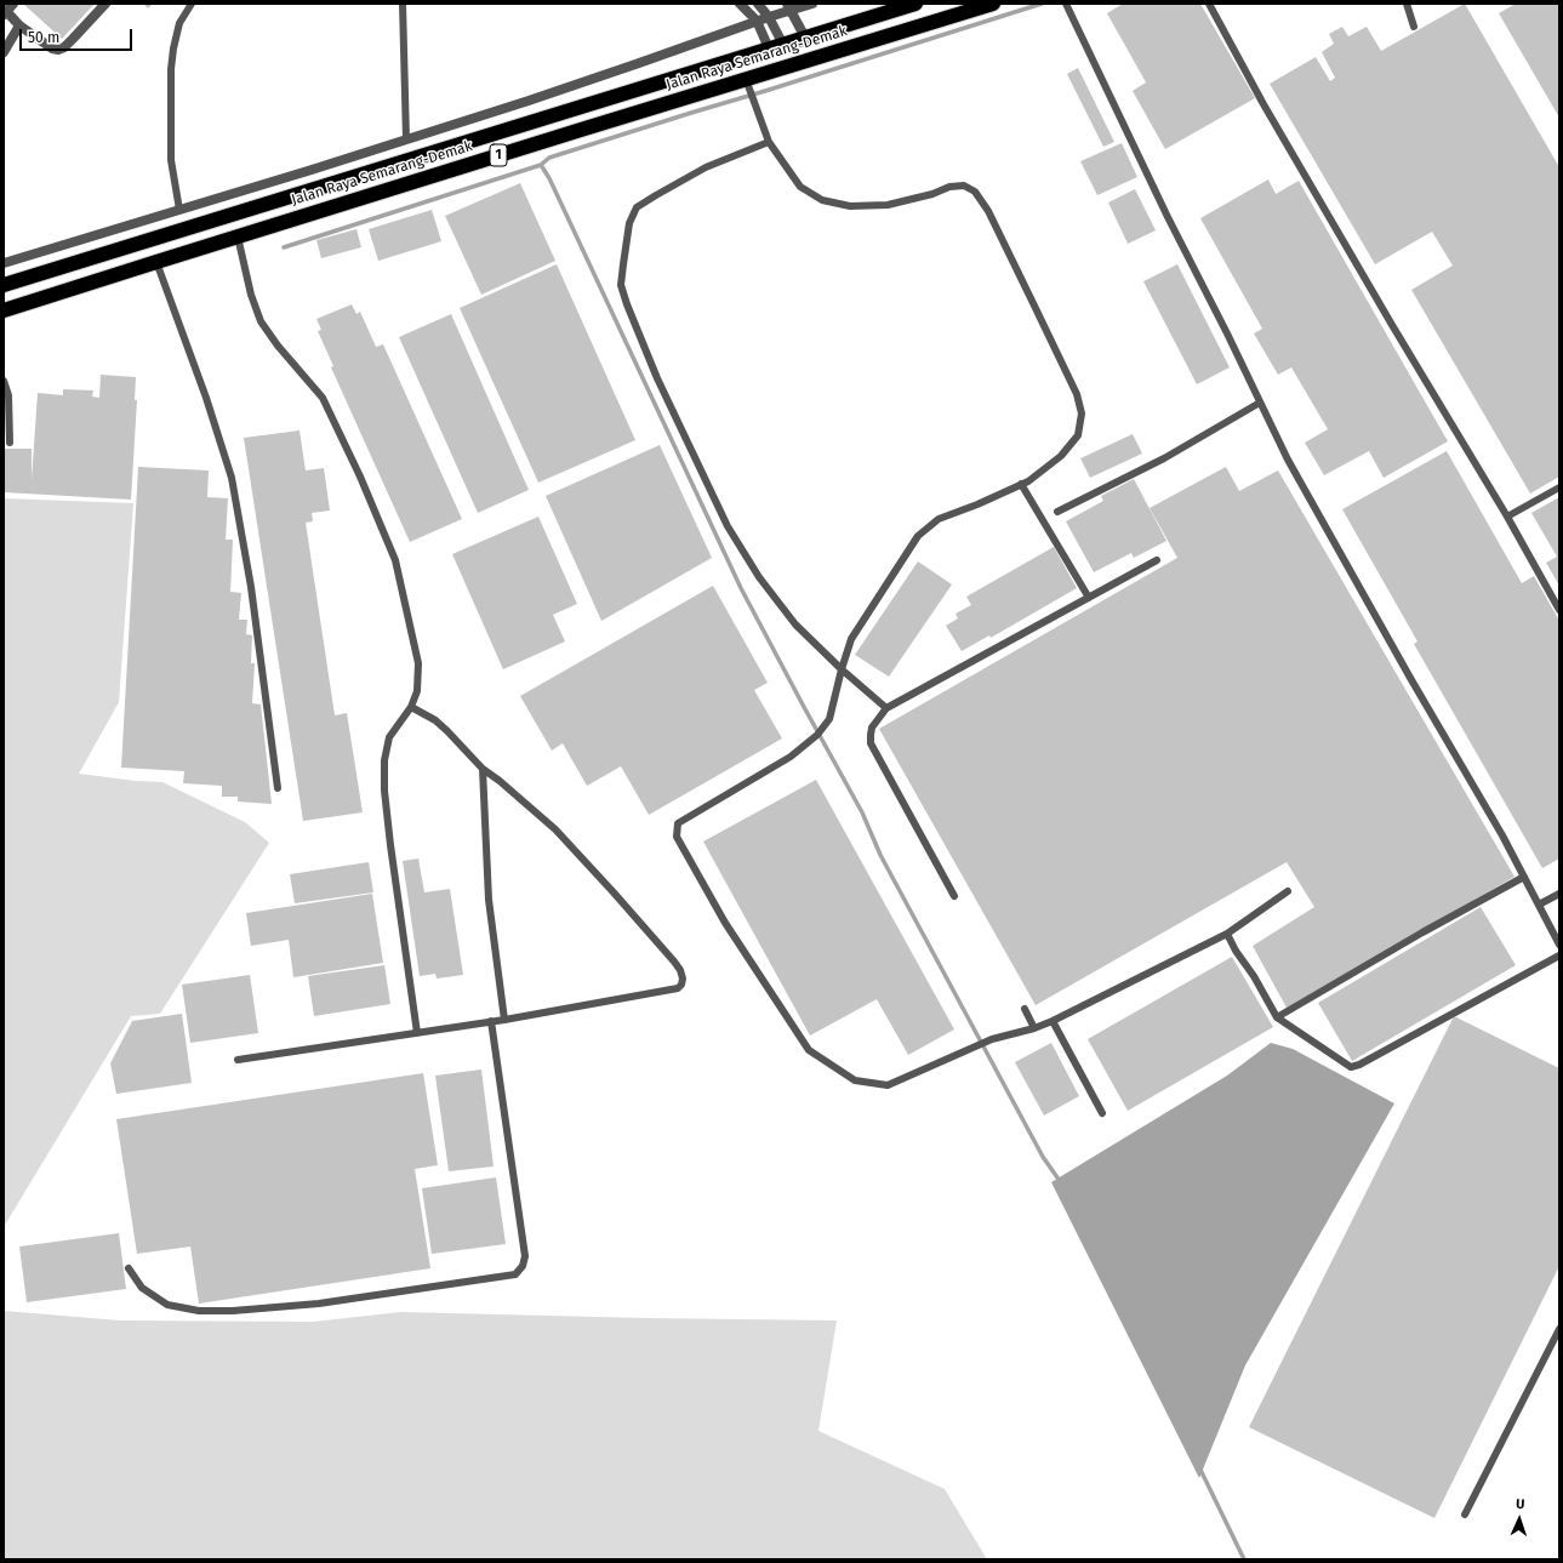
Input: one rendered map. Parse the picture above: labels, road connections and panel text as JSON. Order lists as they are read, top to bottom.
{
  "streets": {
    "highway": ["Jalan Raya Semarang-Demak", "1"]
  },
  "scale_bar": "50 m",
  "north": "top"
}
